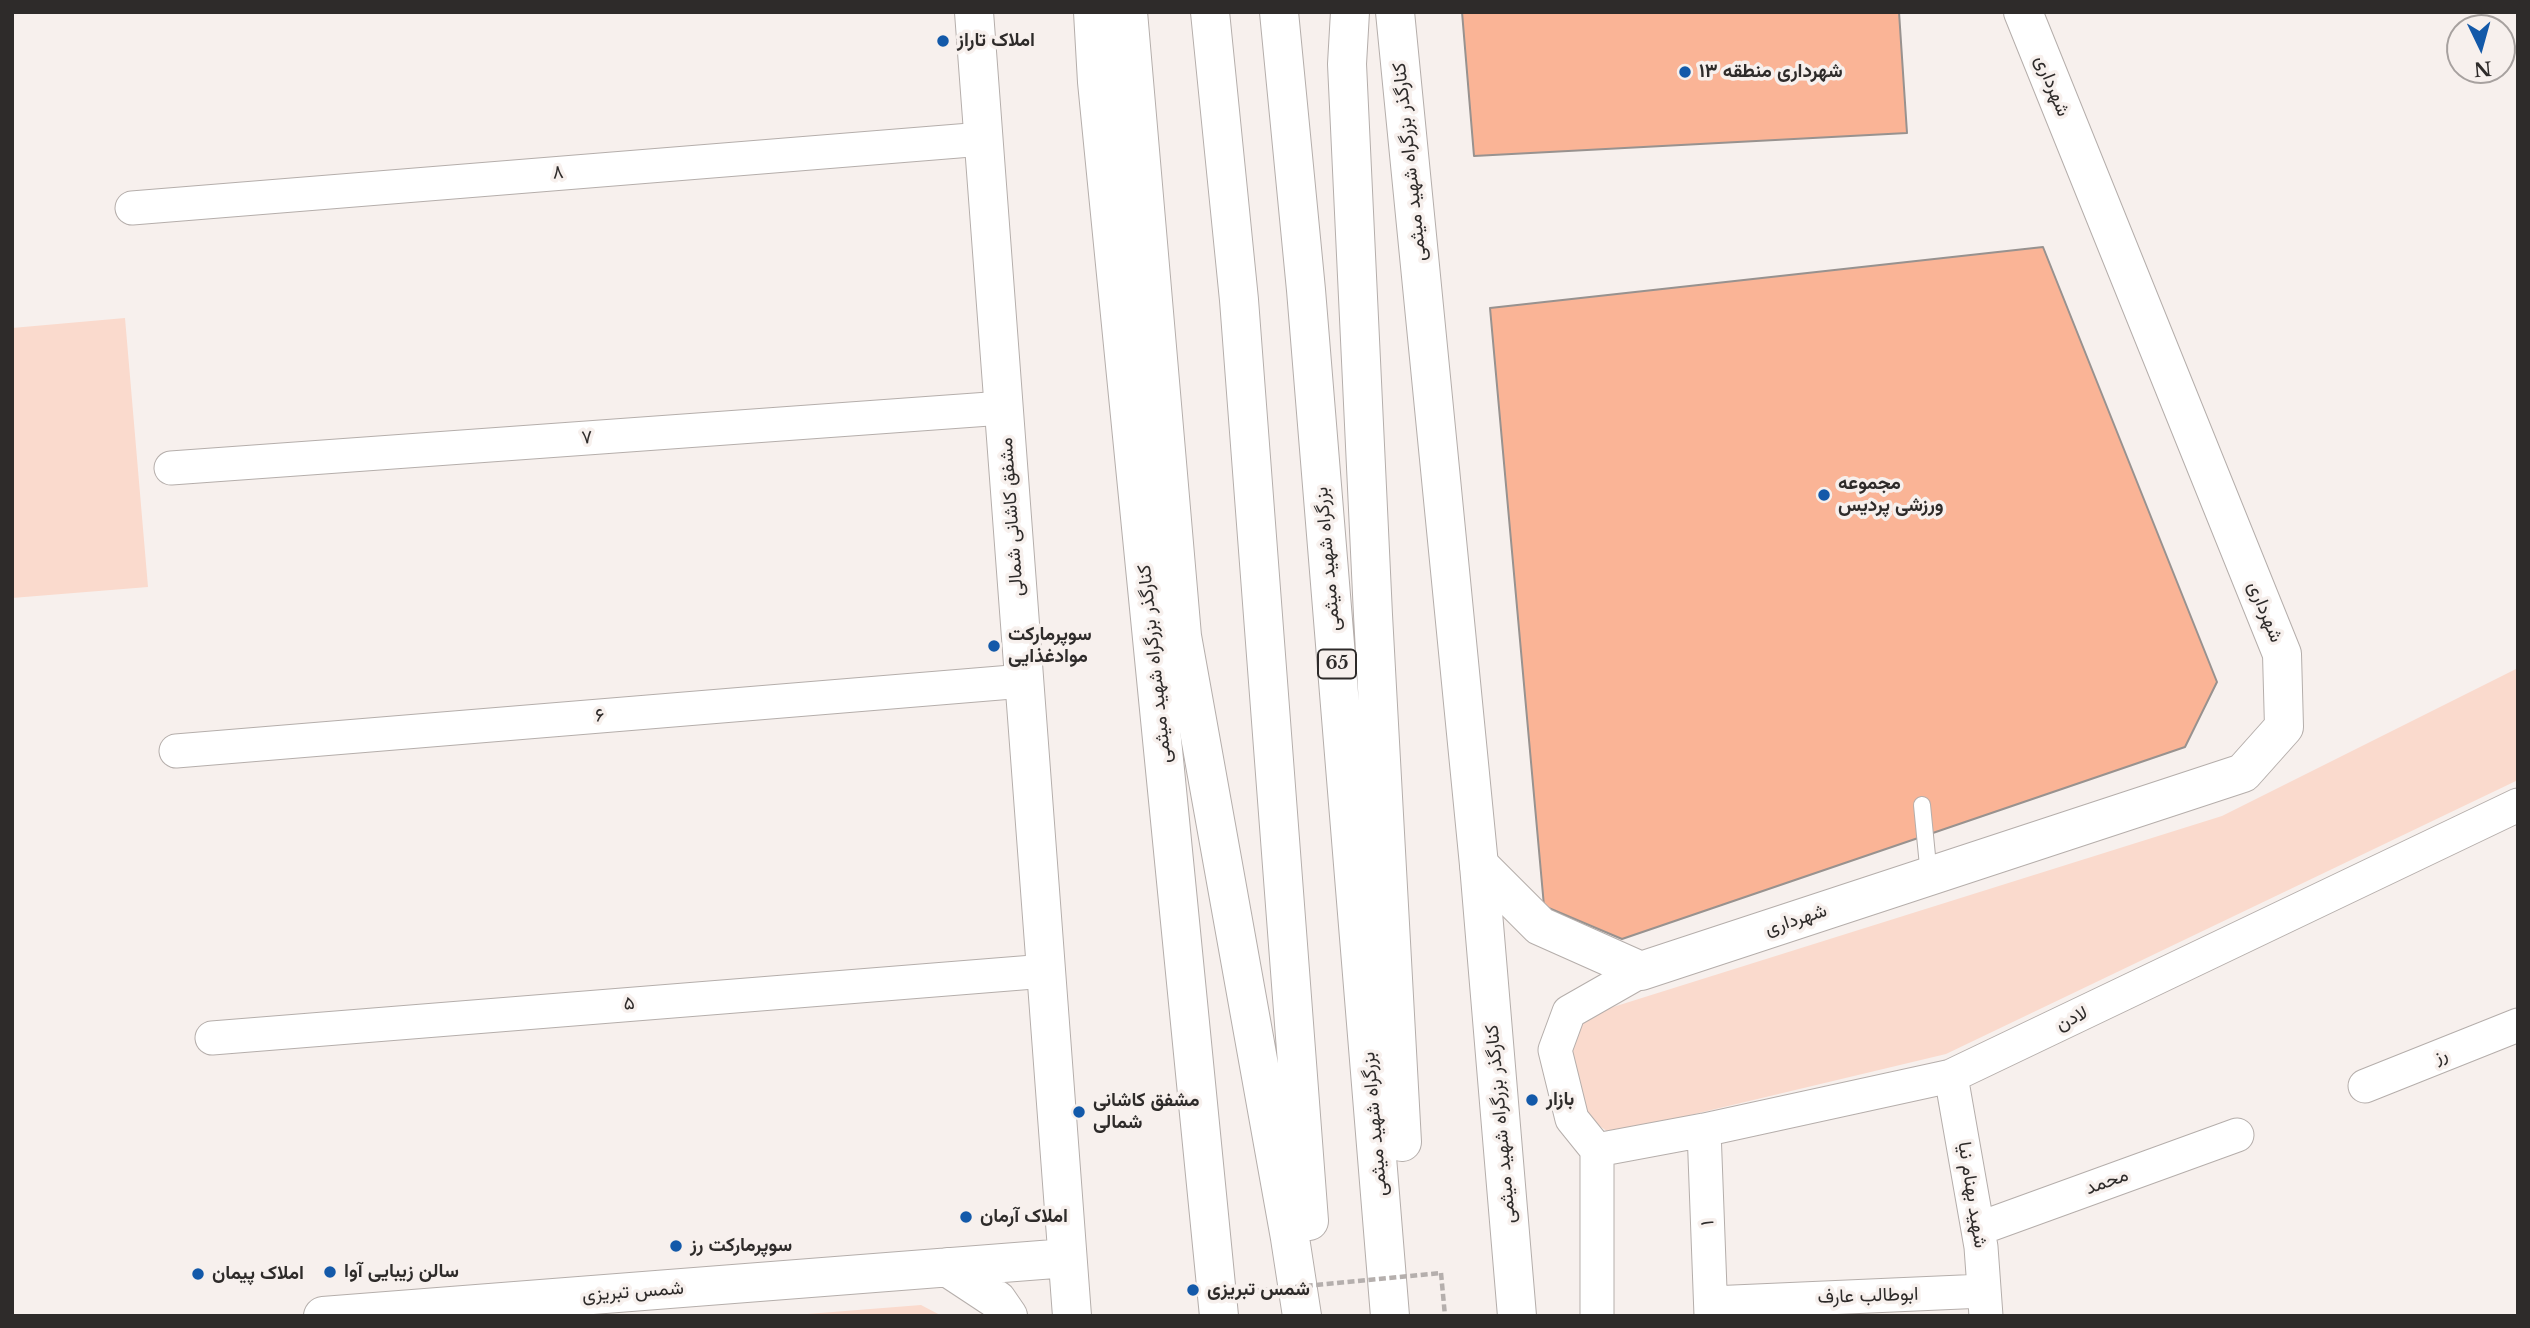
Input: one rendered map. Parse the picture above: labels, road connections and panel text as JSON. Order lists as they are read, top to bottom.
{
  "streets": {
    "main road": [
      "شهرداری",
      "کنارگذر بزرگراه شهید میثمی",
      "مشفق کاشانی شمالی",
      "بزرگراه شهید میثمی",
      "65",
      "شمس تبریزی"
    ],
    "street": [
      "۸",
      "۷",
      "۶",
      "۵",
      "لادن",
      "رز",
      "محمد",
      "شهید بهنام نیا",
      "۱",
      "ابوطالب عارف"
    ]
  },
  "crossings": [
    ["۸", "مشفق کاشانی شمالی"],
    ["۷", "مشفق کاشانی شمالی"],
    ["مشفق کاشانی شمالی", "۶"],
    ["مشفق کاشانی شمالی", "۵"],
    ["مشفق کاشانی شمالی", "شمس تبریزی"],
    ["لادن", "شهید بهنام نیا"],
    ["لادن", "۱"],
    ["محمد", "شهید بهنام نیا"],
    ["شهید بهنام نیا", "ابوطالب عارف"],
    ["۱", "ابوطالب عارف"]
  ],
  "places": [
    "املاک تاراز",
    "شهرداری منطقه ۱۳",
    "مجموعه ورزشی پردیس",
    "سوپرمارکت موادغذایی",
    "بازار",
    "مشفق کاشانی شمالی",
    "املاک آرمان",
    "سوپرمارکت رز",
    "سالن زیبایی آوا",
    "املاک پیمان",
    "شمس تبریزی"
  ],
  "north": "bottom"
}
